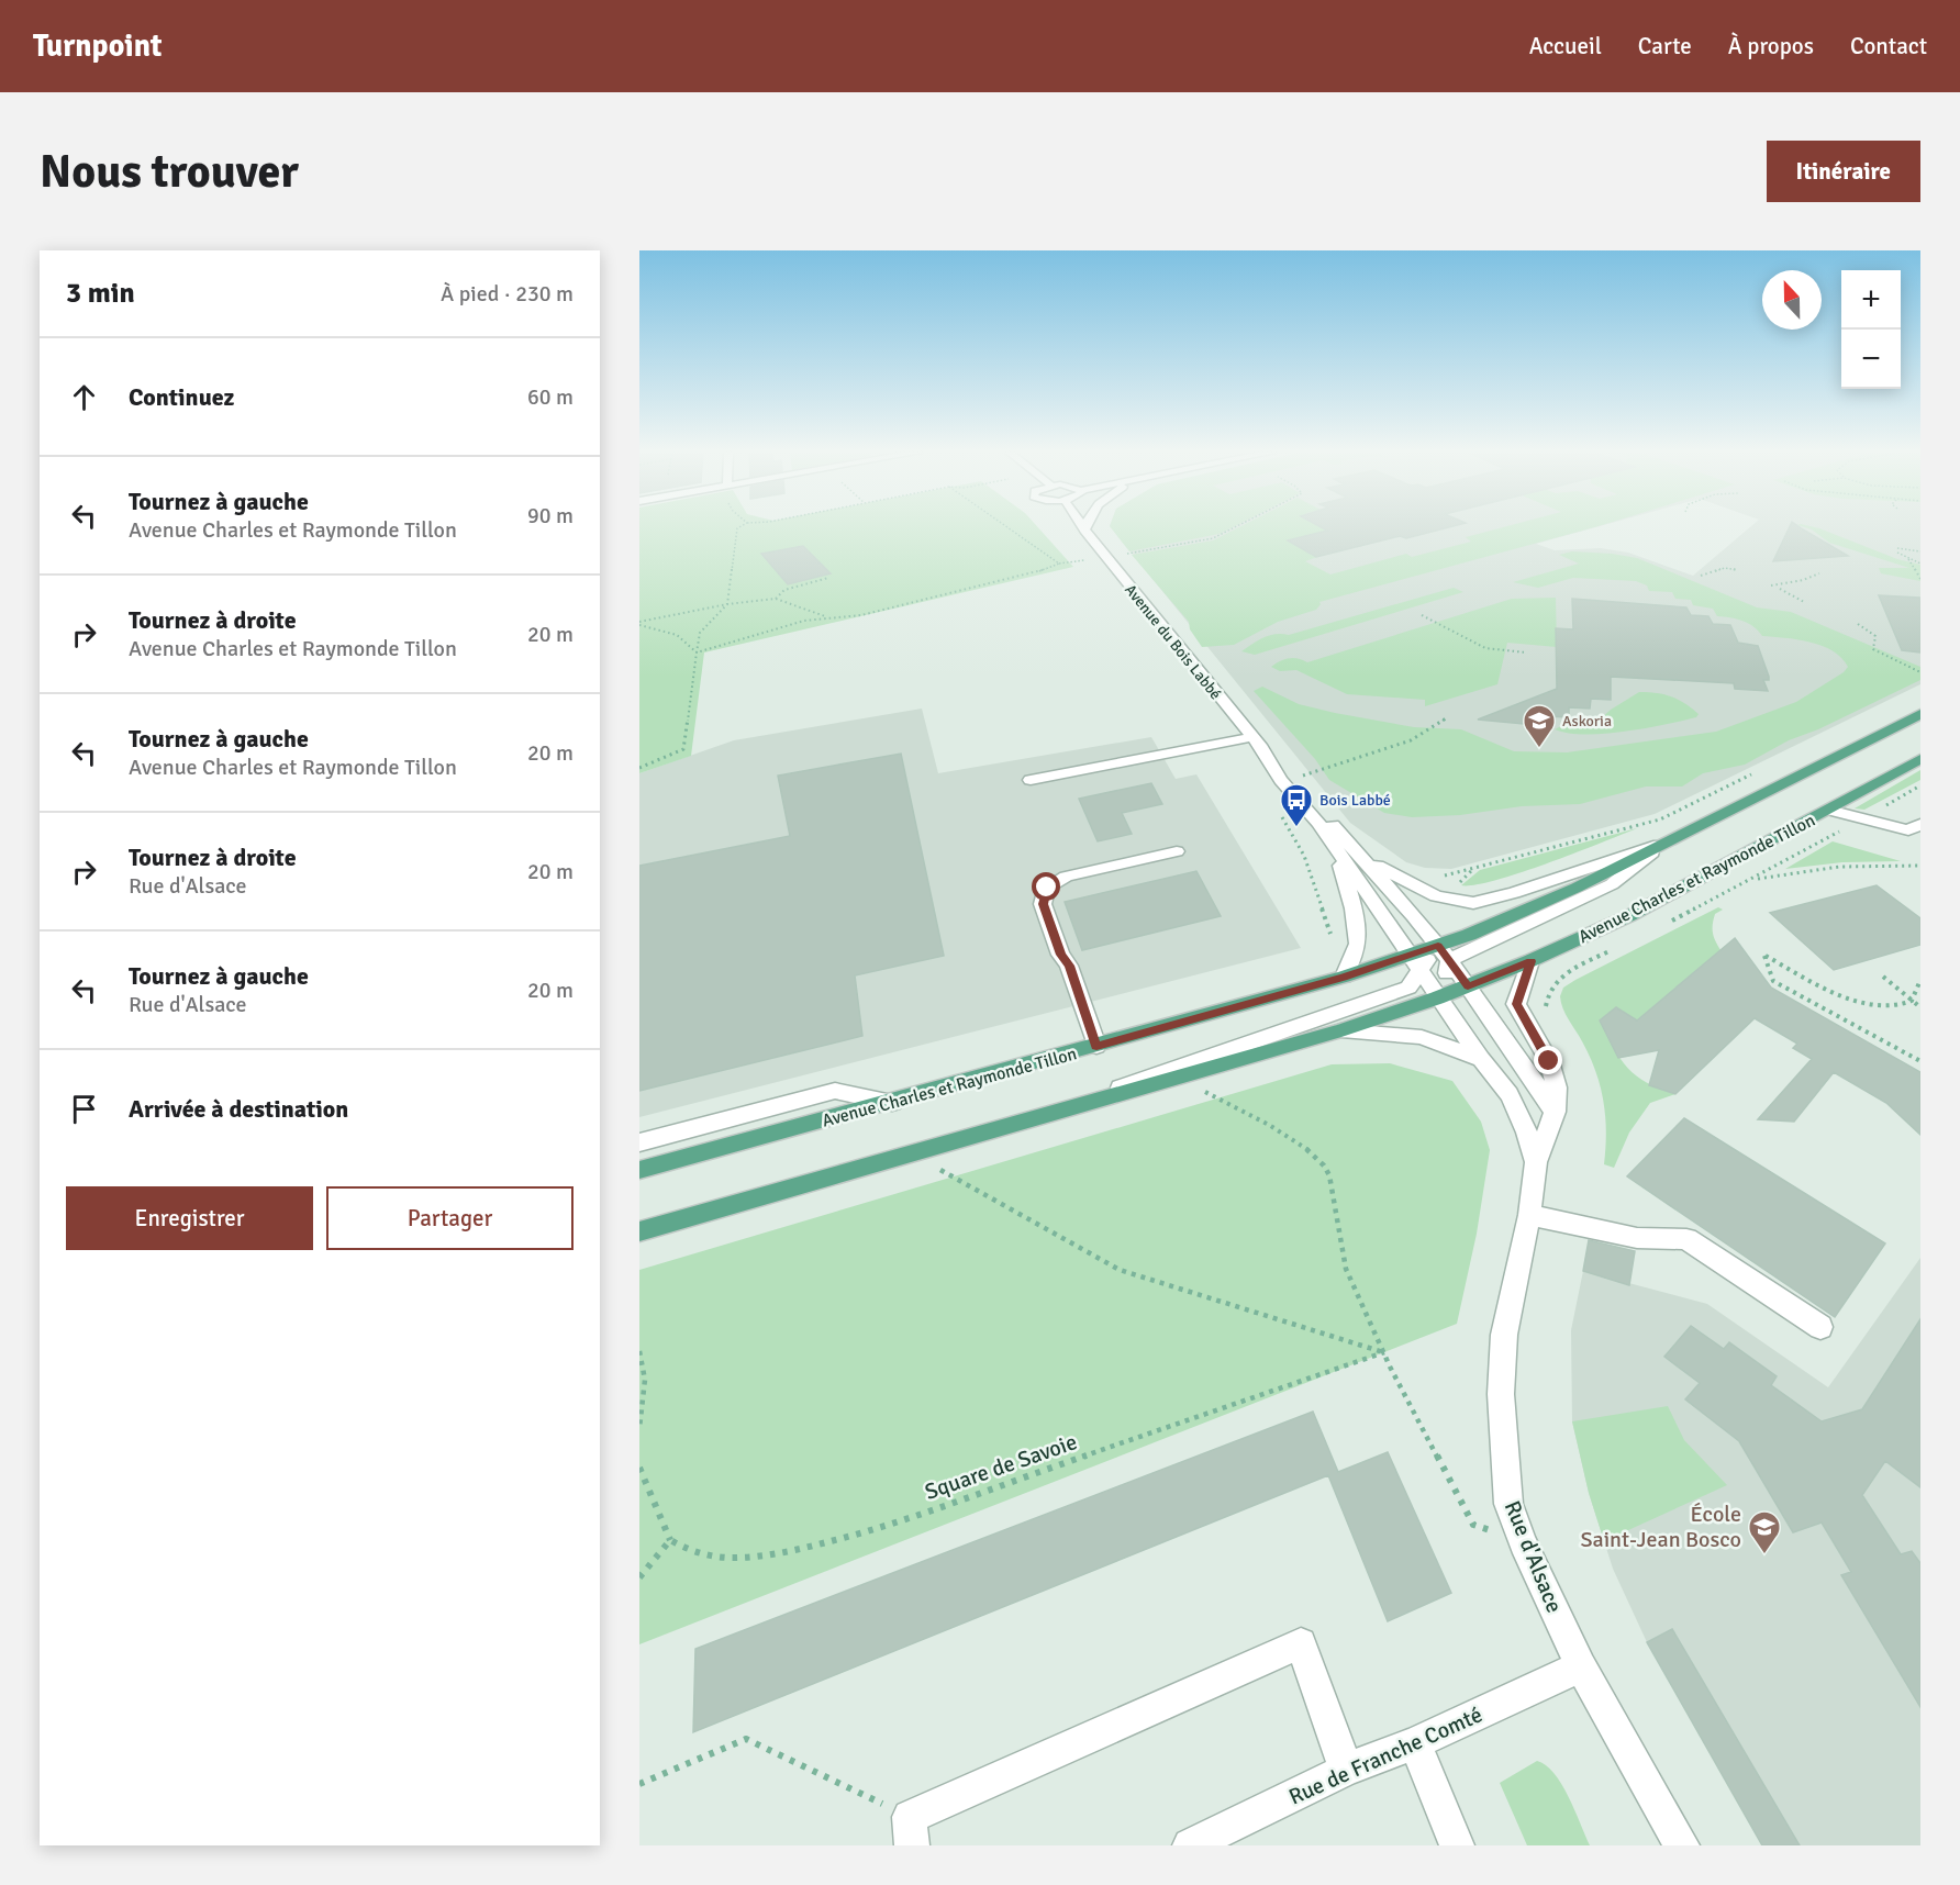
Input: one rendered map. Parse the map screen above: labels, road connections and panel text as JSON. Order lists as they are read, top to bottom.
{
  "streets": {
    "main road": ["Avenue Charles et Raymonde Tillon"],
    "street": ["Avenue du Bois Labbé", "Rue d'Alsace", "Rue de Franche Comté"],
    "path": ["Square de Savoie"]
  },
  "crossings": [
    ["Avenue du Bois Labbé", "Avenue Charles et Raymonde Tillon"],
    ["Avenue Charles et Raymonde Tillon", "Rue d'Alsace"],
    ["Rue d'Alsace", "Rue de Franche Comté"]
  ],
  "places": {
    "school or university": ["Askoria", "École Saint-Jean Bosco"],
    "bus stop": ["Bois Labbé"]
  },
  "north": "top",
  "page": {
    "header": "Turnpoint",
    "nav": [
      "Accueil",
      "Carte",
      "À propos",
      "Contact"
    ],
    "buttons": [
      "Itinéraire",
      ["Enregistrer", "Partager"]
    ],
    "title": "Nous trouver",
    "heading": ["3 min", "À pied · 230 m"],
    "map_buttons": ["+", "−"],
    "list": [
      ["Continuez", "60 m"],
      ["Tournez à gauche", "Avenue Charles et Raymonde Tillon", "90 m"],
      ["Tournez à droite", "Avenue Charles et Raymonde Tillon", "20 m"],
      ["Tournez à gauche", "Avenue Charles et Raymonde Tillon", "20 m"],
      ["Tournez à droite", "Rue d'Alsace", "20 m"],
      ["Tournez à gauche", "Rue d'Alsace", "20 m"],
      "Arrivée à destination"
    ]
  }
}
